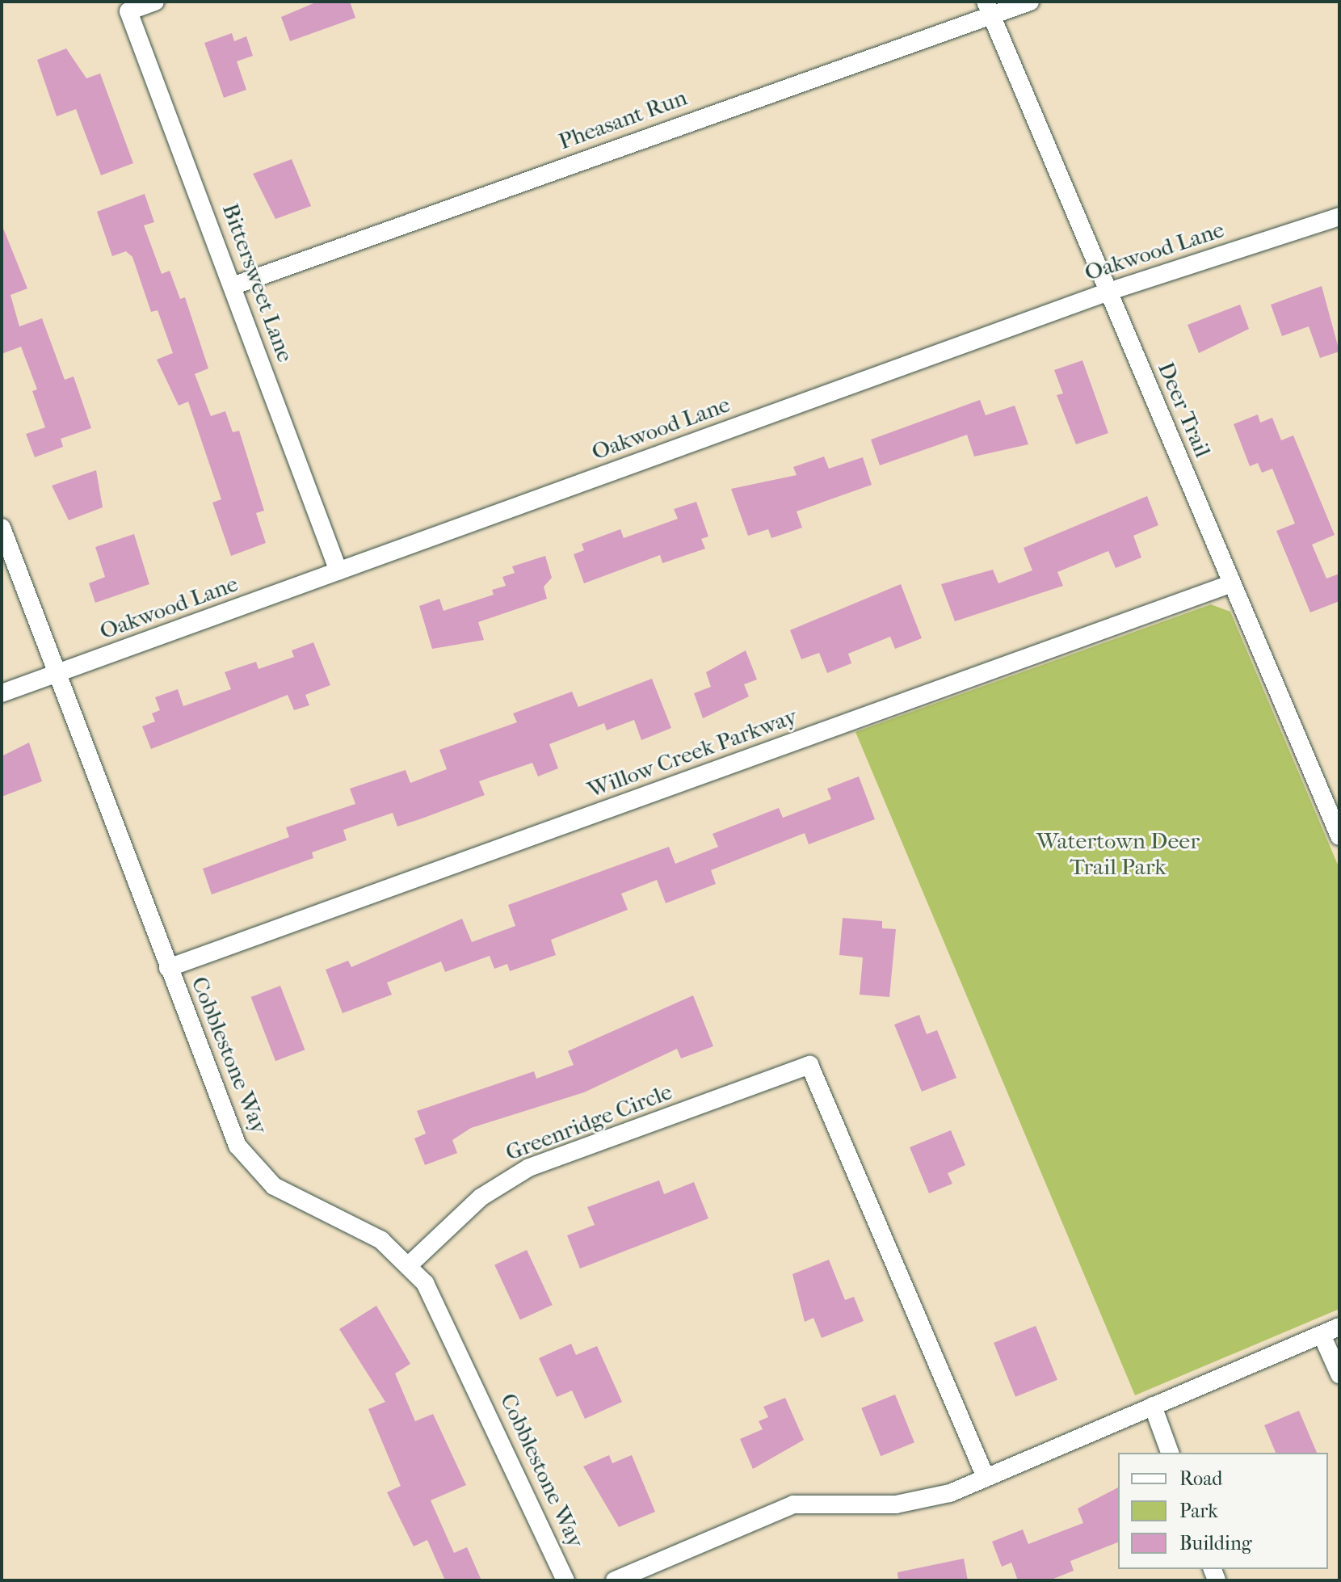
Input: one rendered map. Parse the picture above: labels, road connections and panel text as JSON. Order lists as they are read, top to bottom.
{
  "streets": {
    "street": [
      "Pheasant Run",
      "Oakwood Lane",
      "Bittersweet Lane",
      "Deer Trail",
      "Willow Creek Parkway",
      "Cobblestone Way",
      "Greenridge Circle"
    ]
  },
  "crossings": [
    ["Pheasant Run", "Bittersweet Lane"],
    ["Pheasant Run", "Deer Trail"],
    ["Oakwood Lane", "Bittersweet Lane"],
    ["Oakwood Lane", "Deer Trail"],
    ["Oakwood Lane", "Cobblestone Way"],
    ["Deer Trail", "Willow Creek Parkway"],
    ["Willow Creek Parkway", "Cobblestone Way"],
    ["Cobblestone Way", "Greenridge Circle"]
  ],
  "parks": ["Watertown Deer Trail Park"],
  "legend": ["Road", "Park", "Building"]
}
